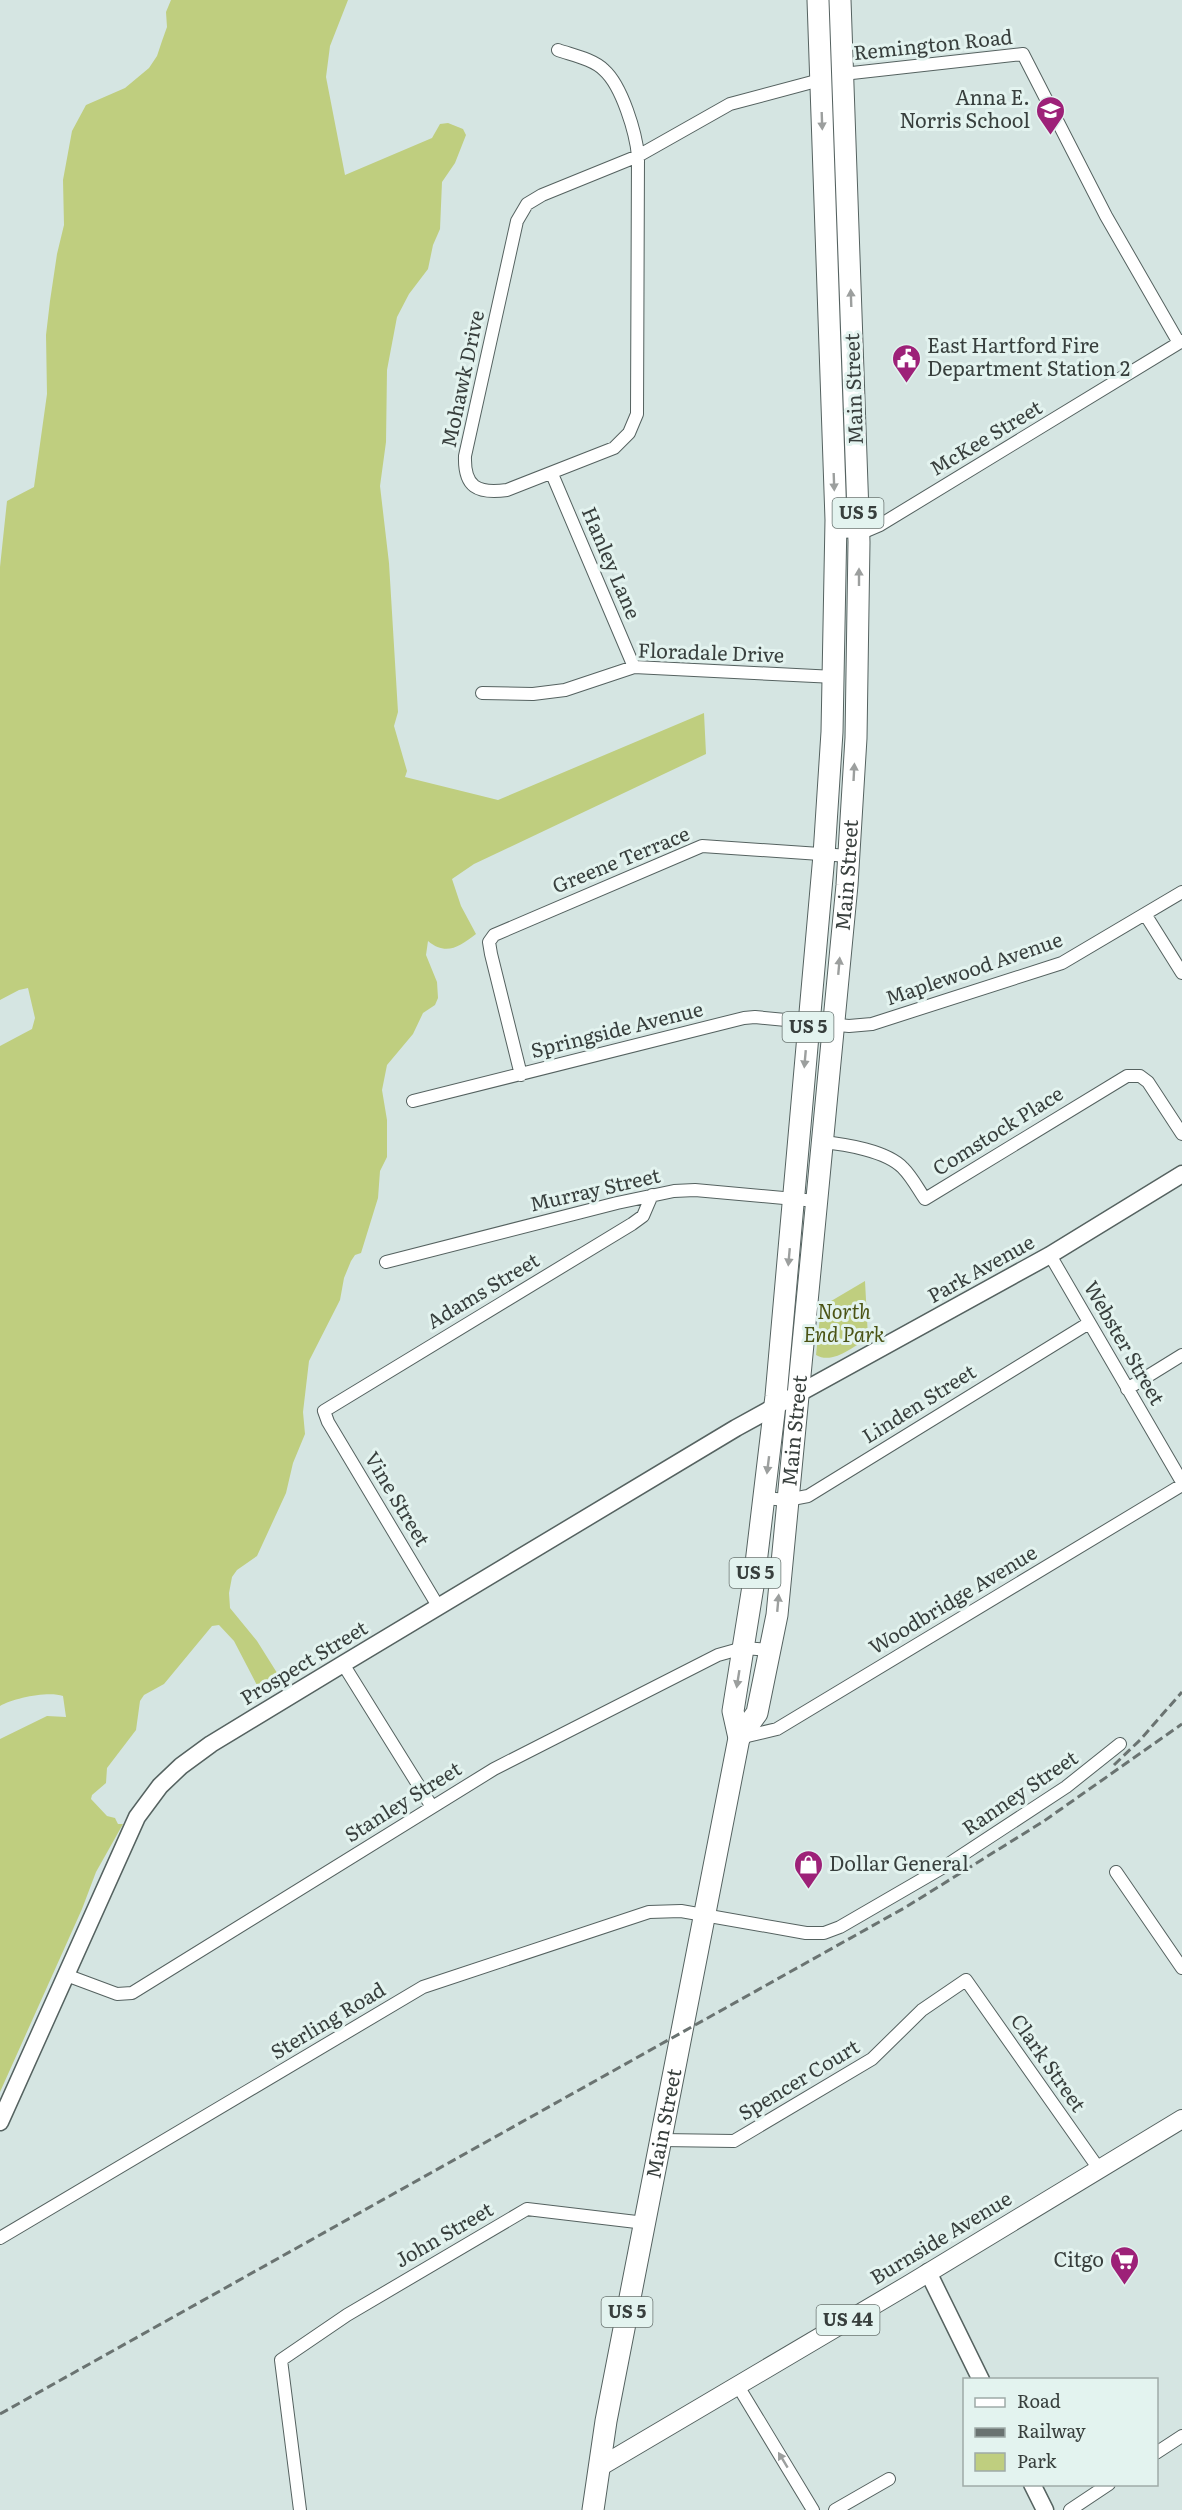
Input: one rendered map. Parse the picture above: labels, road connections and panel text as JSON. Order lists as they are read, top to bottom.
{
  "streets": {
    "highway": ["Main Street", "US 5"],
    "main road": [
      "Park Avenue",
      "Prospect Street",
      "Burnside Avenue",
      "US 44"
    ],
    "street": [
      "Remington Road",
      "Mohawk Drive",
      "McKee Street",
      "Hanley Lane",
      "Floradale Drive",
      "Greene Terrace",
      "Maplewood Avenue",
      "Springside Avenue",
      "Comstock Place",
      "Murray Street",
      "Adams Street",
      "Webster Street",
      "Linden Street",
      "Vine Street",
      "Woodbridge Avenue",
      "Ranney Street",
      "Stanley Street",
      "Sterling Road",
      "Clark Street",
      "Spencer Court",
      "John Street"
    ]
  },
  "crossings": [
    ["Remington Road", "Main Street"],
    ["Remington Road", "McKee Street"],
    ["Mohawk Drive", "Main Street"],
    ["Mohawk Drive", "Hanley Lane"],
    ["Main Street", "McKee Street"],
    ["Main Street", "Floradale Drive"],
    ["Main Street", "Greene Terrace"],
    ["Main Street", "Maplewood Avenue"],
    ["Main Street", "Springside Avenue"],
    ["Main Street", "Comstock Place"],
    ["Main Street", "Murray Street"],
    ["Main Street", "Park Avenue"],
    ["Main Street", "Linden Street"],
    ["Main Street", "Woodbridge Avenue"],
    ["Main Street", "Prospect Street"],
    ["Main Street", "Ranney Street"],
    ["Main Street", "Stanley Street"],
    ["Main Street", "Sterling Road"],
    ["Main Street", "Spencer Court"],
    ["Main Street", "John Street"],
    ["Main Street", "Burnside Avenue"],
    ["Hanley Lane", "Floradale Drive"],
    ["Greene Terrace", "Springside Avenue"],
    ["Maplewood Avenue", "Springside Avenue"],
    ["Murray Street", "Adams Street"],
    ["Park Avenue", "Webster Street"],
    ["Park Avenue", "Prospect Street"],
    ["Adams Street", "Vine Street"],
    ["Webster Street", "Linden Street"],
    ["Webster Street", "Woodbridge Avenue"],
    ["Vine Street", "Prospect Street"],
    ["Prospect Street", "Stanley Street"],
    ["Ranney Street", "Sterling Road"],
    ["Clark Street", "Spencer Court"],
    ["Clark Street", "Burnside Avenue"]
  ],
  "parks": ["North End Park"],
  "places": {
    "school or university": ["Anna E. Norris School"],
    "public building": ["East Hartford Fire Department Station 2"],
    "shop": ["Dollar General"],
    "supermarket": ["Citgo"]
  },
  "legend": ["Road", "Railway", "Park"]
}
